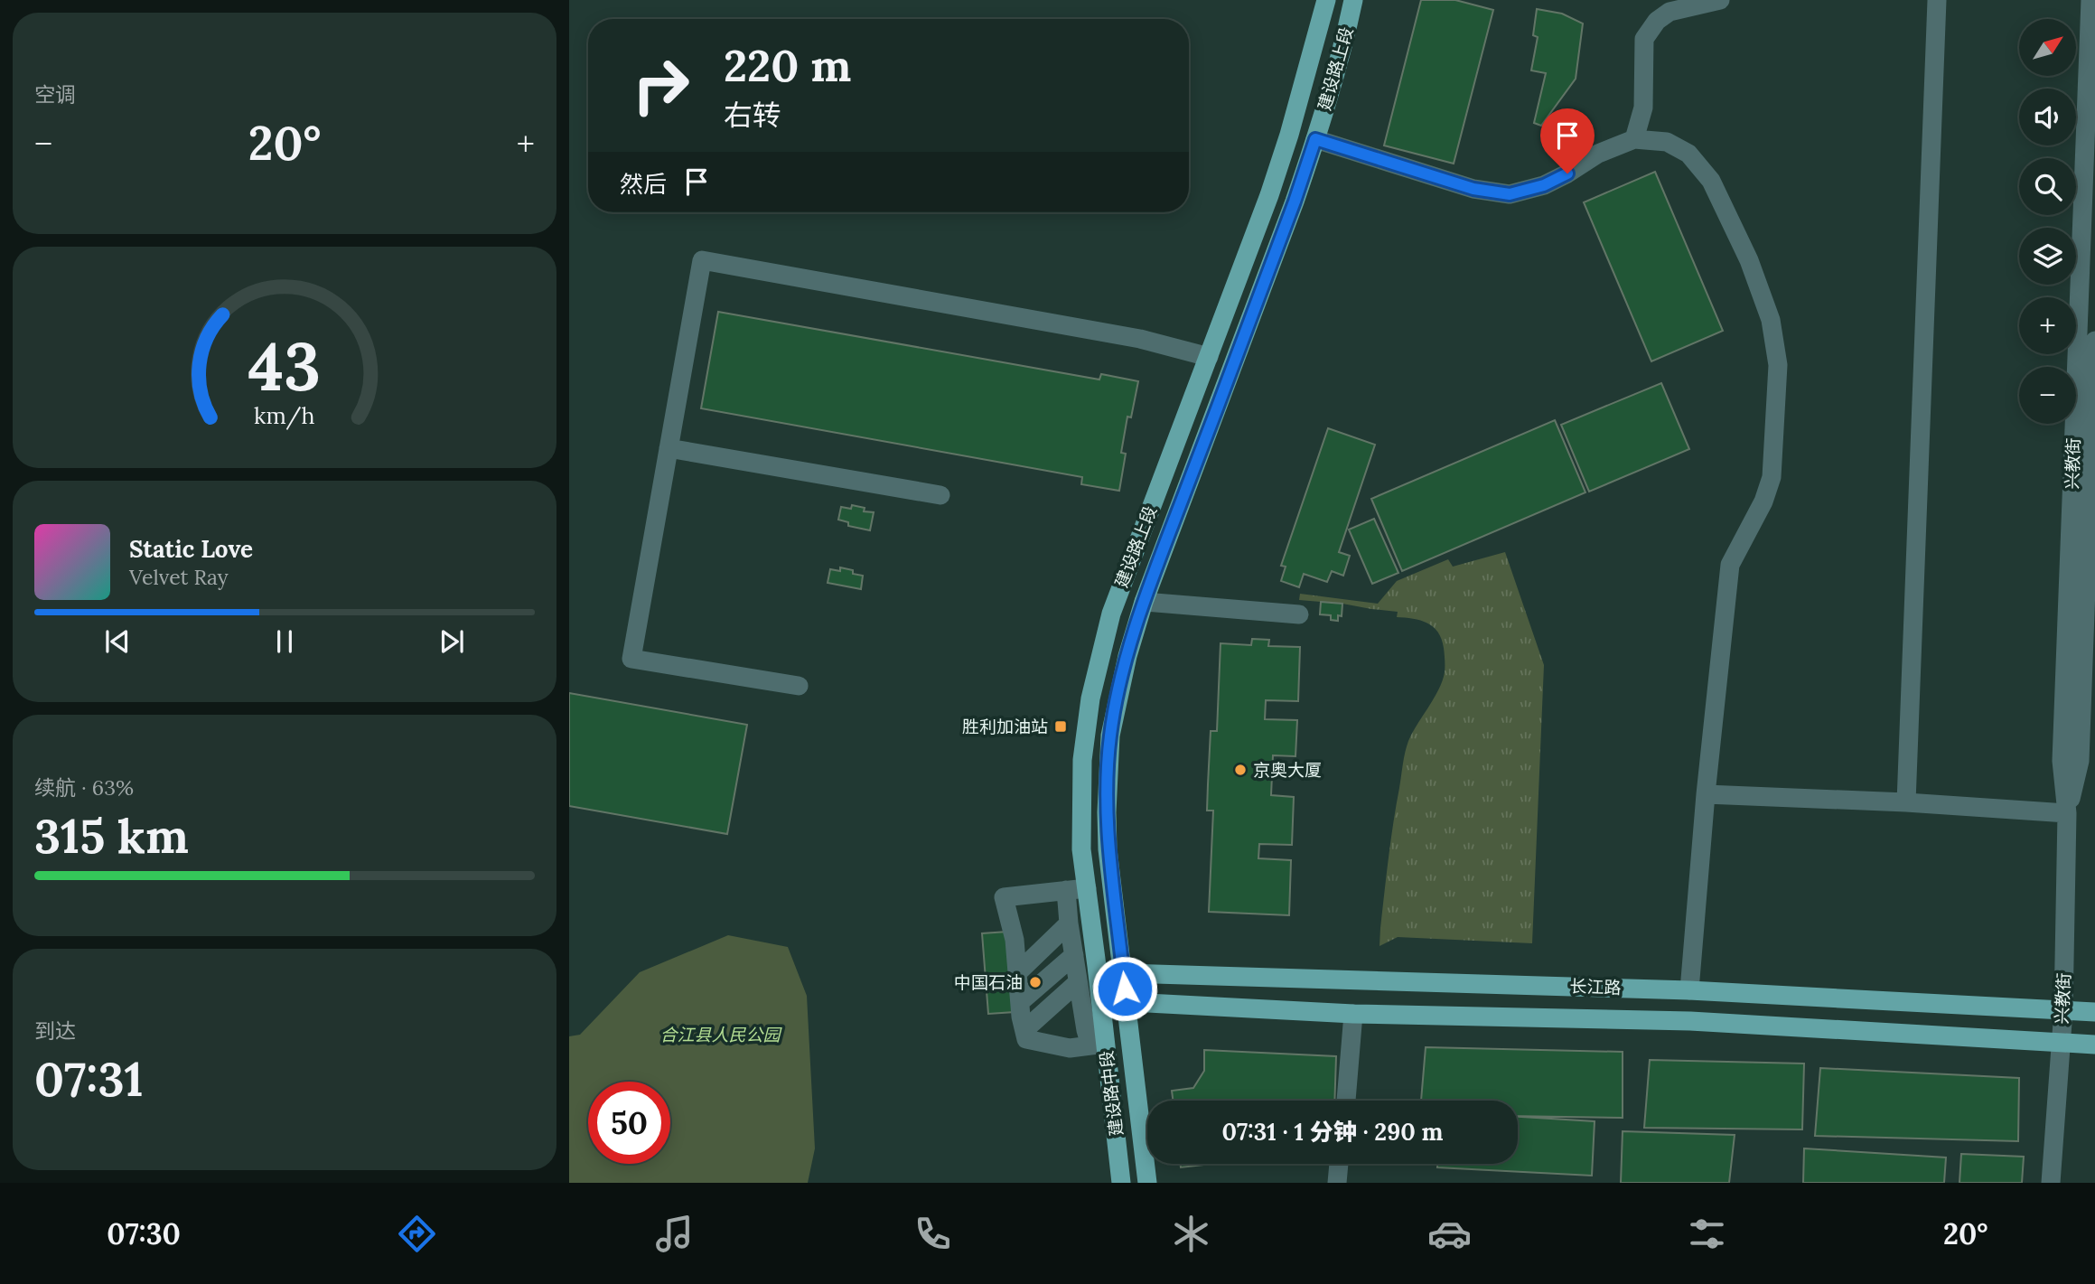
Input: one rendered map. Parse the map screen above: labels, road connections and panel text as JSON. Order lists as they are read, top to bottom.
{
  "streets": {
    "main road": ["建设路上段", "长江路", "建设路中段"],
    "street": ["兴教街"]
  },
  "crossings": [
    ["建设路上段", "长江路"],
    ["建设路上段", "建设路中段"],
    ["兴教街", "长江路"],
    ["长江路", "建设路中段"]
  ],
  "parks": ["合江县人民公园"],
  "places": {
    "transit": ["胜利加油站"],
    "other": ["京奥大厦", "中国石油"]
  },
  "north": "top right",
  "page": {
    "tile": [
      "空调",
      ["续航 · 63%", "315 km"],
      ["到达", "07:31"]
    ],
    "map_buttons": ["+", "−"],
    "turn": ["220 m", "右转"],
    "heat": ["−", "20°", "+"],
    "then": "然后",
    "song": ["Static Love", "Velvet Ray"],
    "limit": "50",
    "trip": "07:31 · 1 分钟 · 290 m",
    "tabs": ["07:30", "20°"],
    "gauge": ["43", "km/h"]
  }
}
